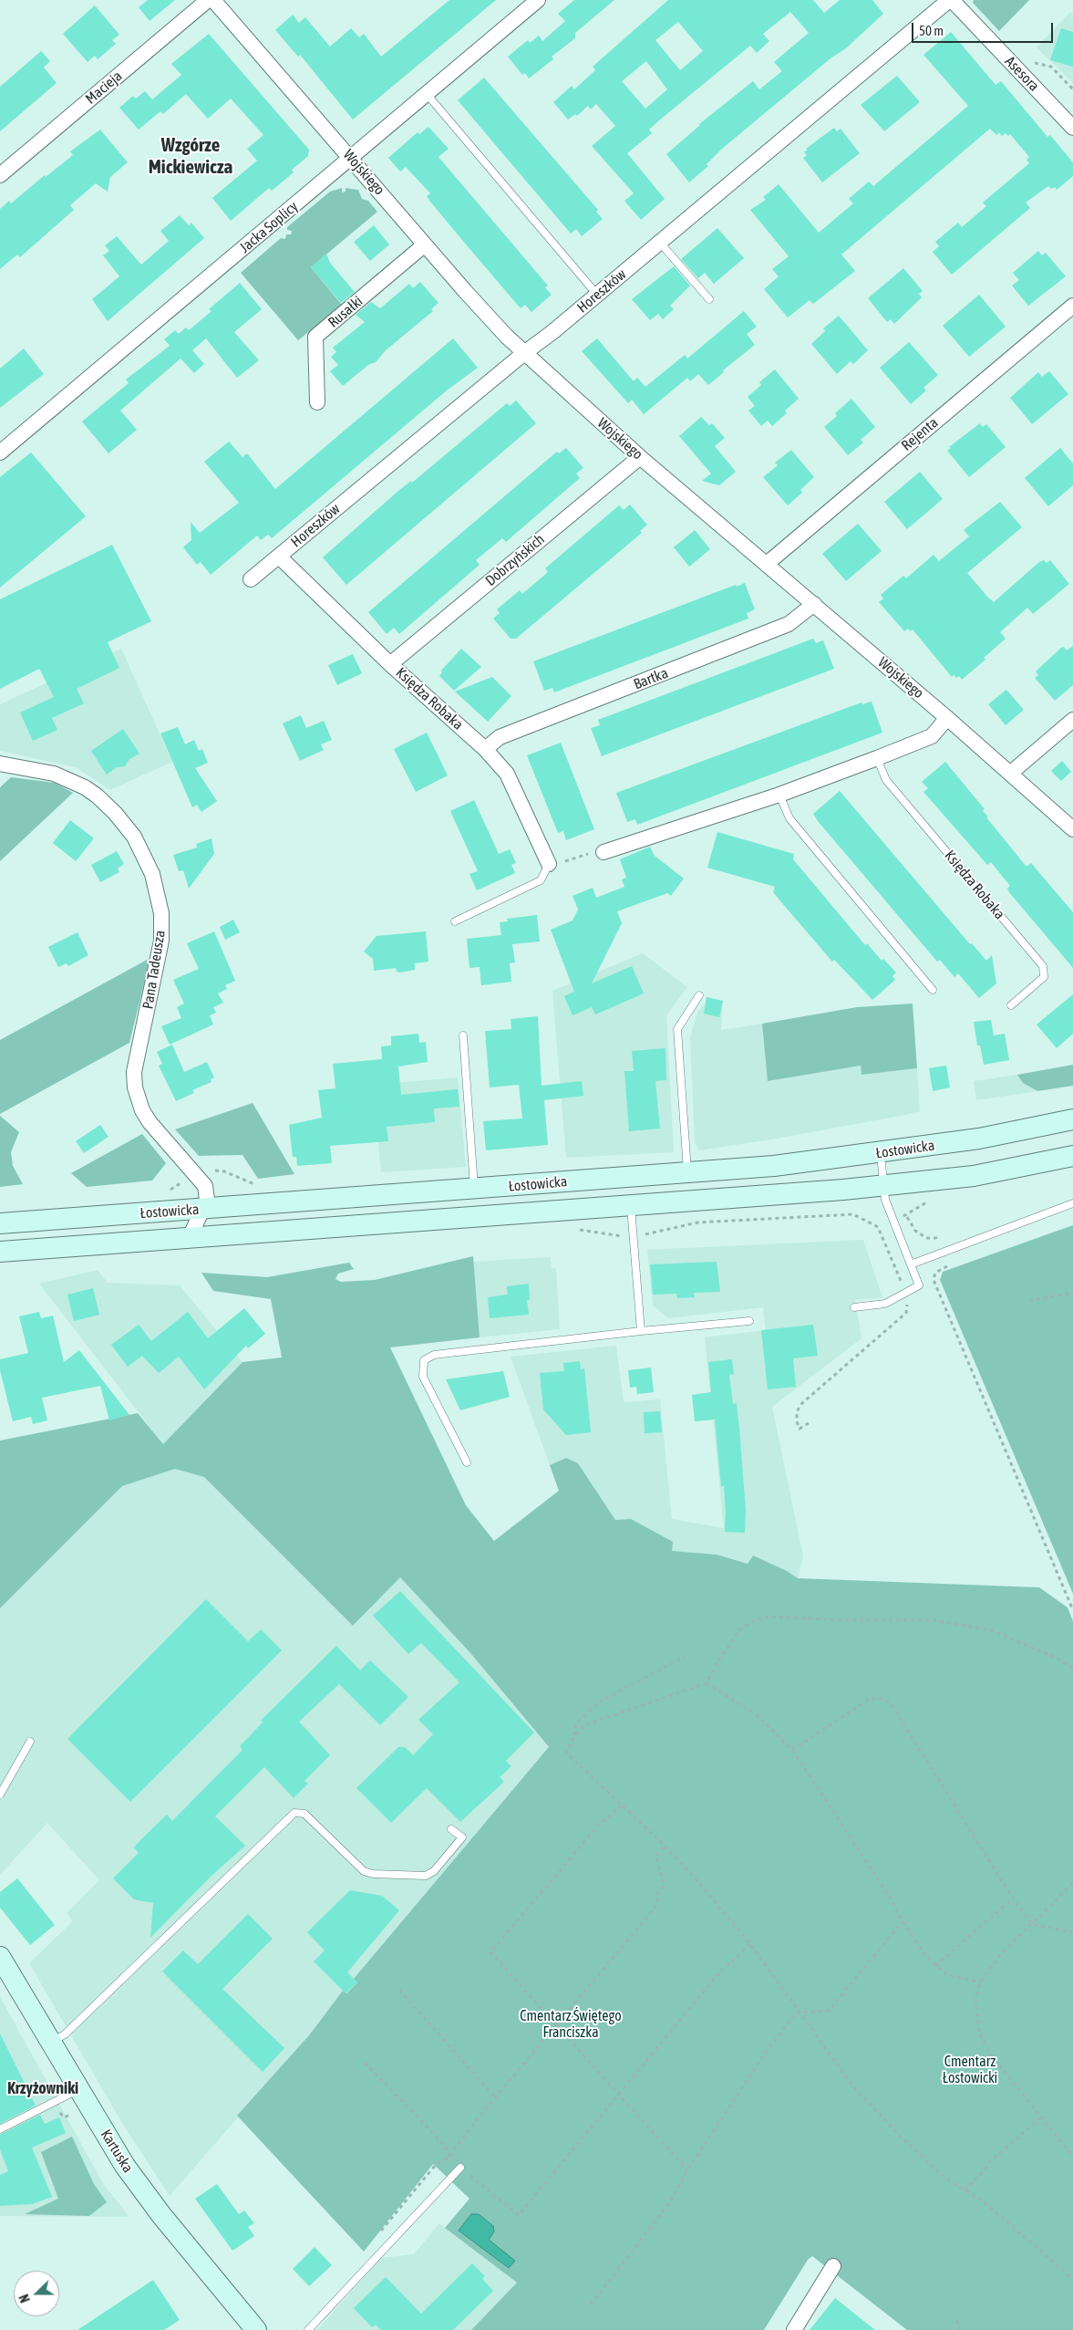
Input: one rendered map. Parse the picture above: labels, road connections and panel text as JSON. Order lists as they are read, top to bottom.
{
  "streets": {
    "main road": ["Łostowicka", "Kartuska"],
    "street": [
      "Asesora",
      "Macieja",
      "Wojskiego",
      "Jacka Soplicy",
      "Horeszków",
      "Rusałki",
      "Rejenta",
      "Dobrzyńskich",
      "Bartka",
      "Księdza Robaka",
      "Pana Tadeusza"
    ]
  },
  "crossings": [
    ["Asesora", "Horeszków"],
    ["Wojskiego", "Jacka Soplicy"],
    ["Wojskiego", "Horeszków"],
    ["Wojskiego", "Rusałki"],
    ["Wojskiego", "Rejenta"],
    ["Wojskiego", "Dobrzyńskich"],
    ["Wojskiego", "Bartka"],
    ["Horeszków", "Księdza Robaka"],
    ["Dobrzyńskich", "Księdza Robaka"],
    ["Bartka", "Księdza Robaka"],
    ["Pana Tadeusza", "Łostowicka"]
  ],
  "districts": ["Wzgórze Mickiewicza", "Krzyżowniki"],
  "parks": ["Cmentarz Świętego Franciszka", "Cmentarz Łostowicki"],
  "scale_bar": "50 m",
  "north": "left"
}
